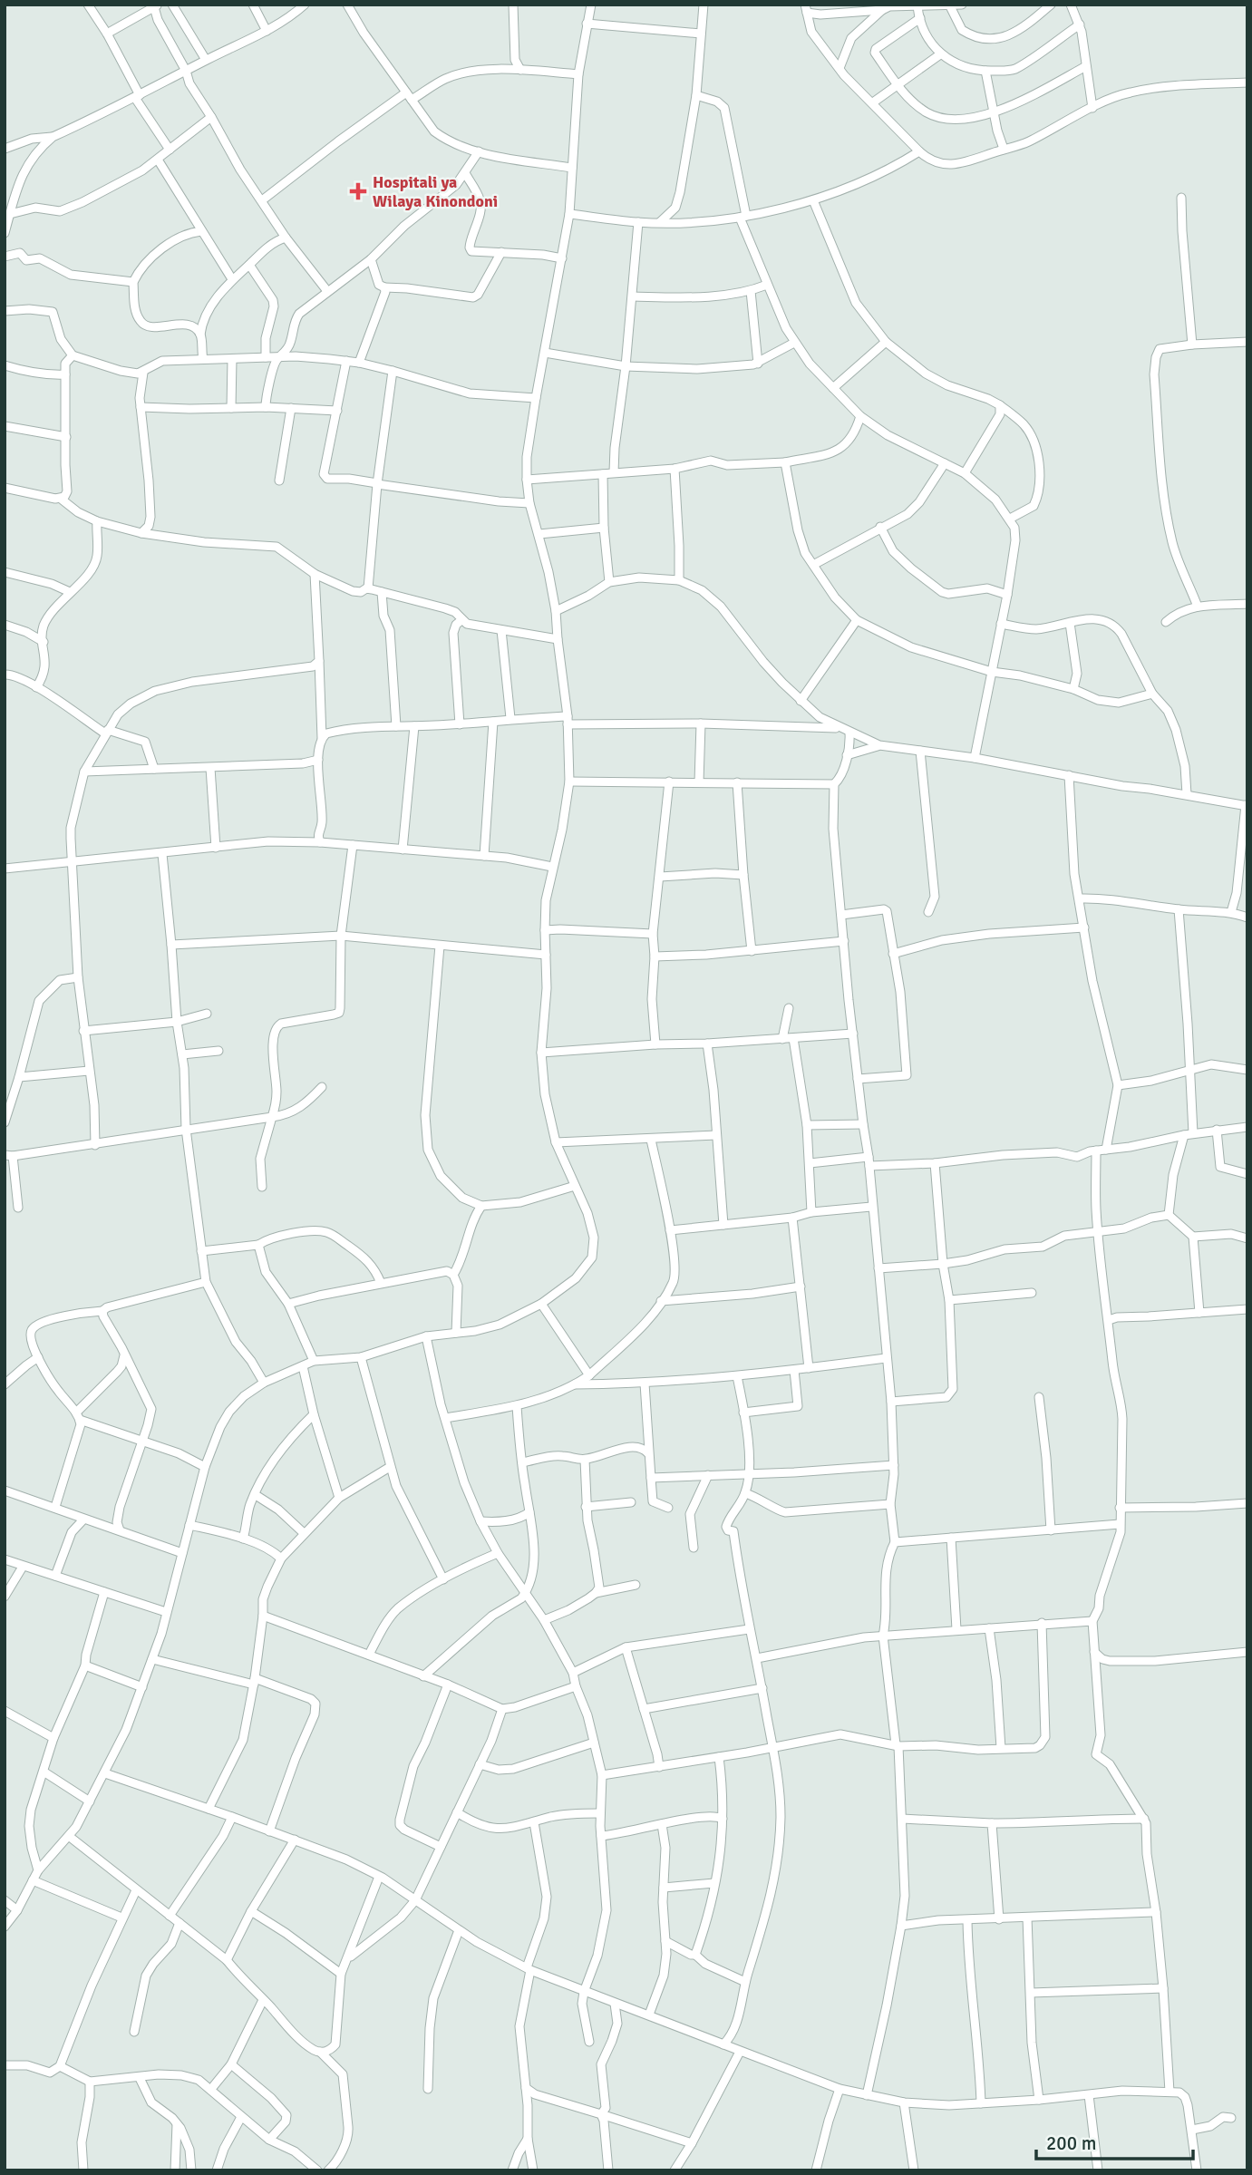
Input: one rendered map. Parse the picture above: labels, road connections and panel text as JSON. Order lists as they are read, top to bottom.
{
  "places": {
    "health": ["Hospitali ya Wilaya Kinondoni"]
  },
  "scale_bar": "200 m"
}
